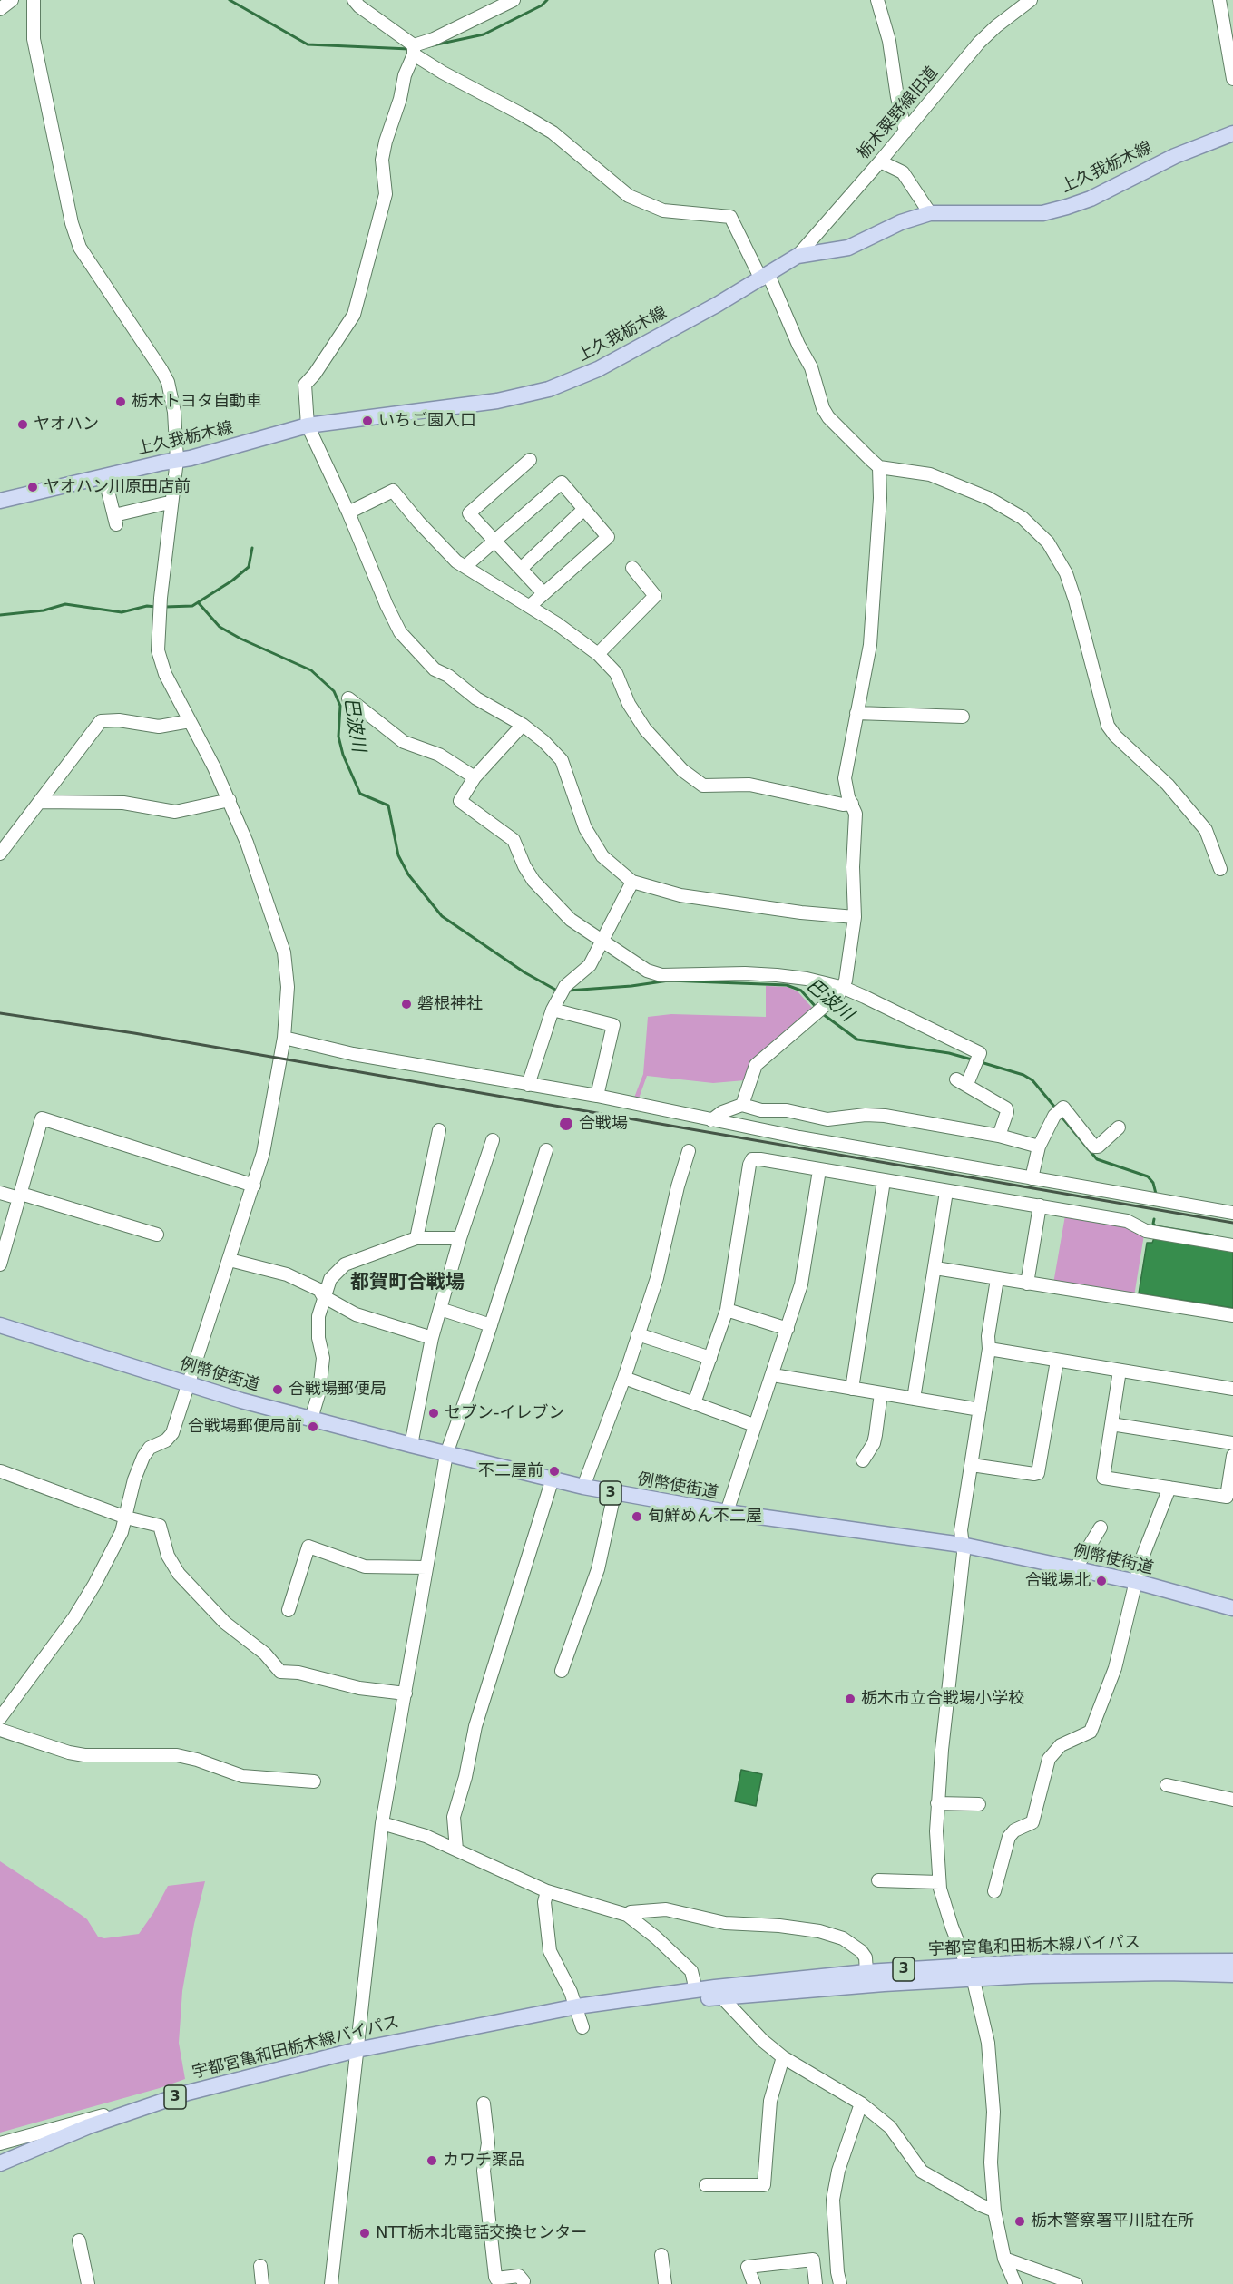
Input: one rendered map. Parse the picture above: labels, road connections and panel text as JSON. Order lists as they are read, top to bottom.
{
  "streets": {
    "main road": [
      "上久我栃木線",
      "例幣使街道",
      "3",
      "宇都宮亀和田栃木線バイパス"
    ],
    "street": ["栃木粟野線旧道"]
  },
  "crossings": [
    ["栃木粟野線旧道", "上久我栃木線"]
  ],
  "districts": ["都賀町合戦場"],
  "water": ["巴波川"],
  "places": [
    "栃木トヨタ自動車",
    "いちご園入口",
    "ヤオハン",
    "ヤオハン川原田店前",
    "磐根神社",
    "合戦場",
    "合戦場郵便局",
    "セブン-イレブン",
    "合戦場郵便局前",
    "不二屋前",
    "旬鮮めん不二屋",
    "合戦場北",
    "栃木市立合戦場小学校",
    "カワチ薬品",
    "栃木警察署平川駐在所",
    "NTT栃木北電話交換センター"
  ]
}
